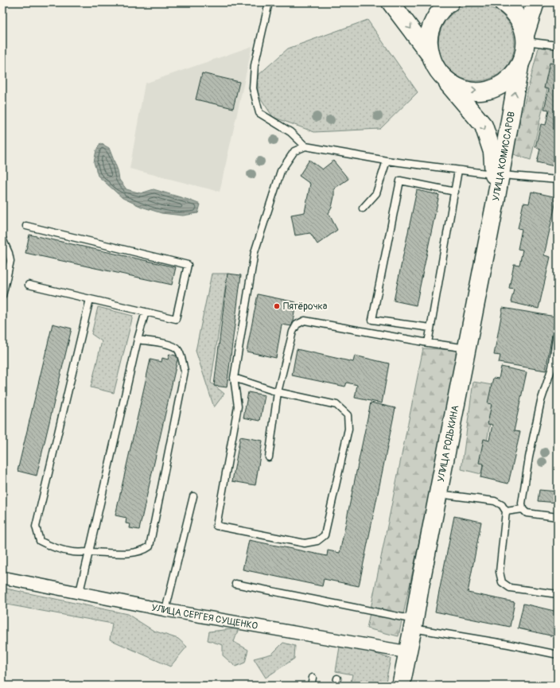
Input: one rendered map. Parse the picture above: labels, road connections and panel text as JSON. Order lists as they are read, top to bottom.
{
  "streets": {
    "main road": ["УЛИЦА КОМИССАРОВ", "УЛИЦА РОДЬКИНА"],
    "street": ["УЛИЦА СЕРГЕЯ СУЩЕНКО"]
  },
  "crossings": [
    ["УЛИЦА КОМИССАРОВ", "УЛИЦА РОДЬКИНА"],
    ["УЛИЦА РОДЬКИНА", "УЛИЦА СЕРГЕЯ СУЩЕНКО"]
  ],
  "places": ["Пятёрочка"]
}
